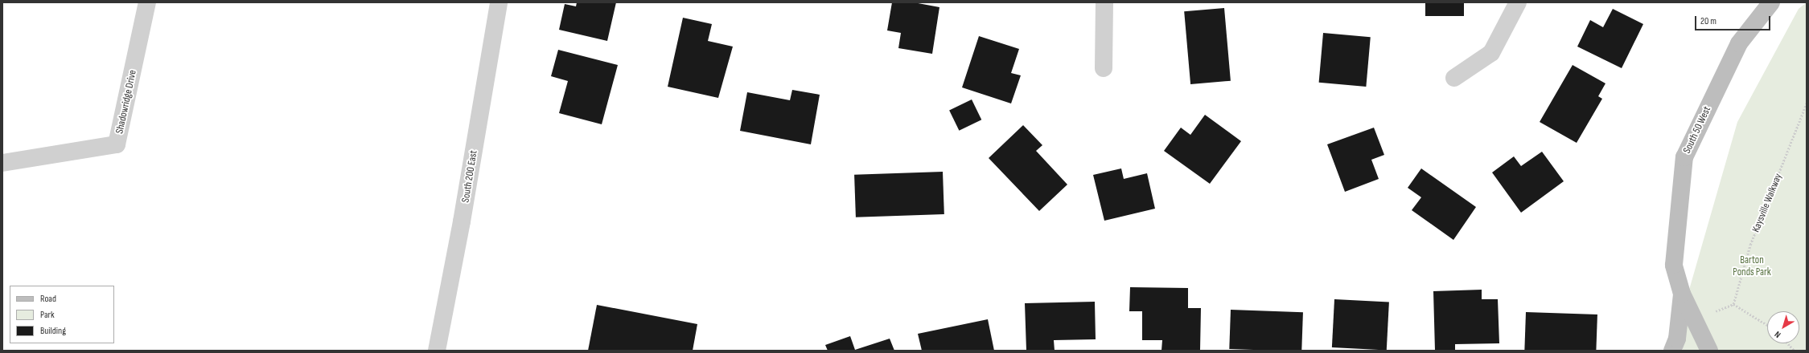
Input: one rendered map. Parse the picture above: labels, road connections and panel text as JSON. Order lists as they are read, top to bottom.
{
  "streets": {
    "street": ["Shadowridge Drive", "South 50 West", "South 200 East"],
    "path": ["Kaysville Walkway"]
  },
  "parks": ["Barton Ponds Park"],
  "legend": ["Road", "Park", "Building"],
  "scale_bar": "20 m",
  "north": "bottom left"
}
